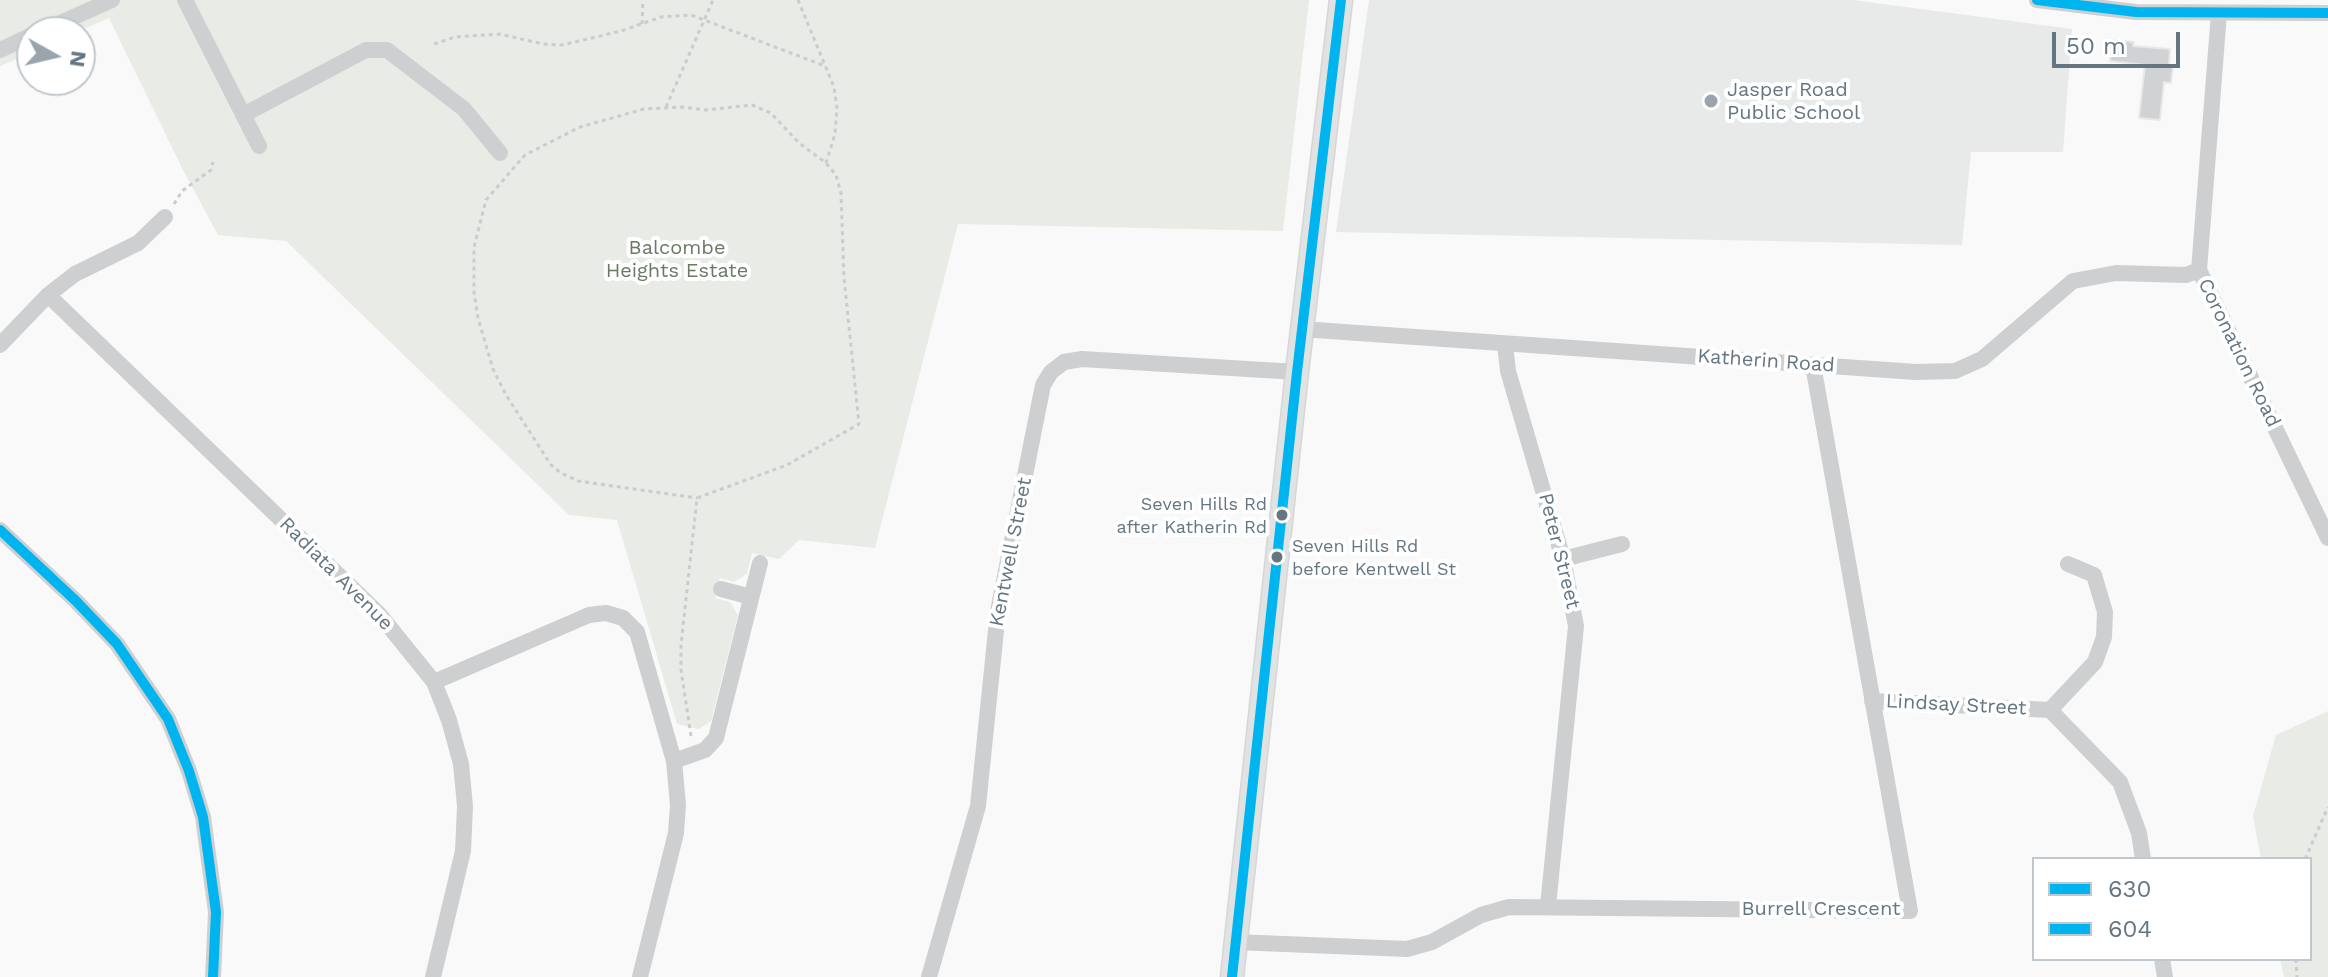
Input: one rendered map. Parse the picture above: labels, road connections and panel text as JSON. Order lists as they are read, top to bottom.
{
  "streets": {
    "street": [
      "Coronation Road",
      "Katherin Road",
      "Peter Street",
      "Kentwell Street",
      "Radiata Avenue",
      "Lindsay Street",
      "Burrell Crescent"
    ]
  },
  "crossings": [
    ["Coronation Road", "Katherin Road"],
    ["Katherin Road", "Peter Street"],
    ["Katherin Road", "Burrell Crescent"],
    ["Peter Street", "Burrell Crescent"],
    ["Lindsay Street", "Burrell Crescent"]
  ],
  "parks": ["Balcombe Heights Estate"],
  "places": ["Jasper Road Public School", "Seven Hills Rd after Katherin Rd", "Seven Hills Rd before Kentwell St"],
  "lines": ["transit line 630", "transit line 604"],
  "legend": ["630", "604"],
  "scale_bar": "50 m",
  "north": "right"
}
